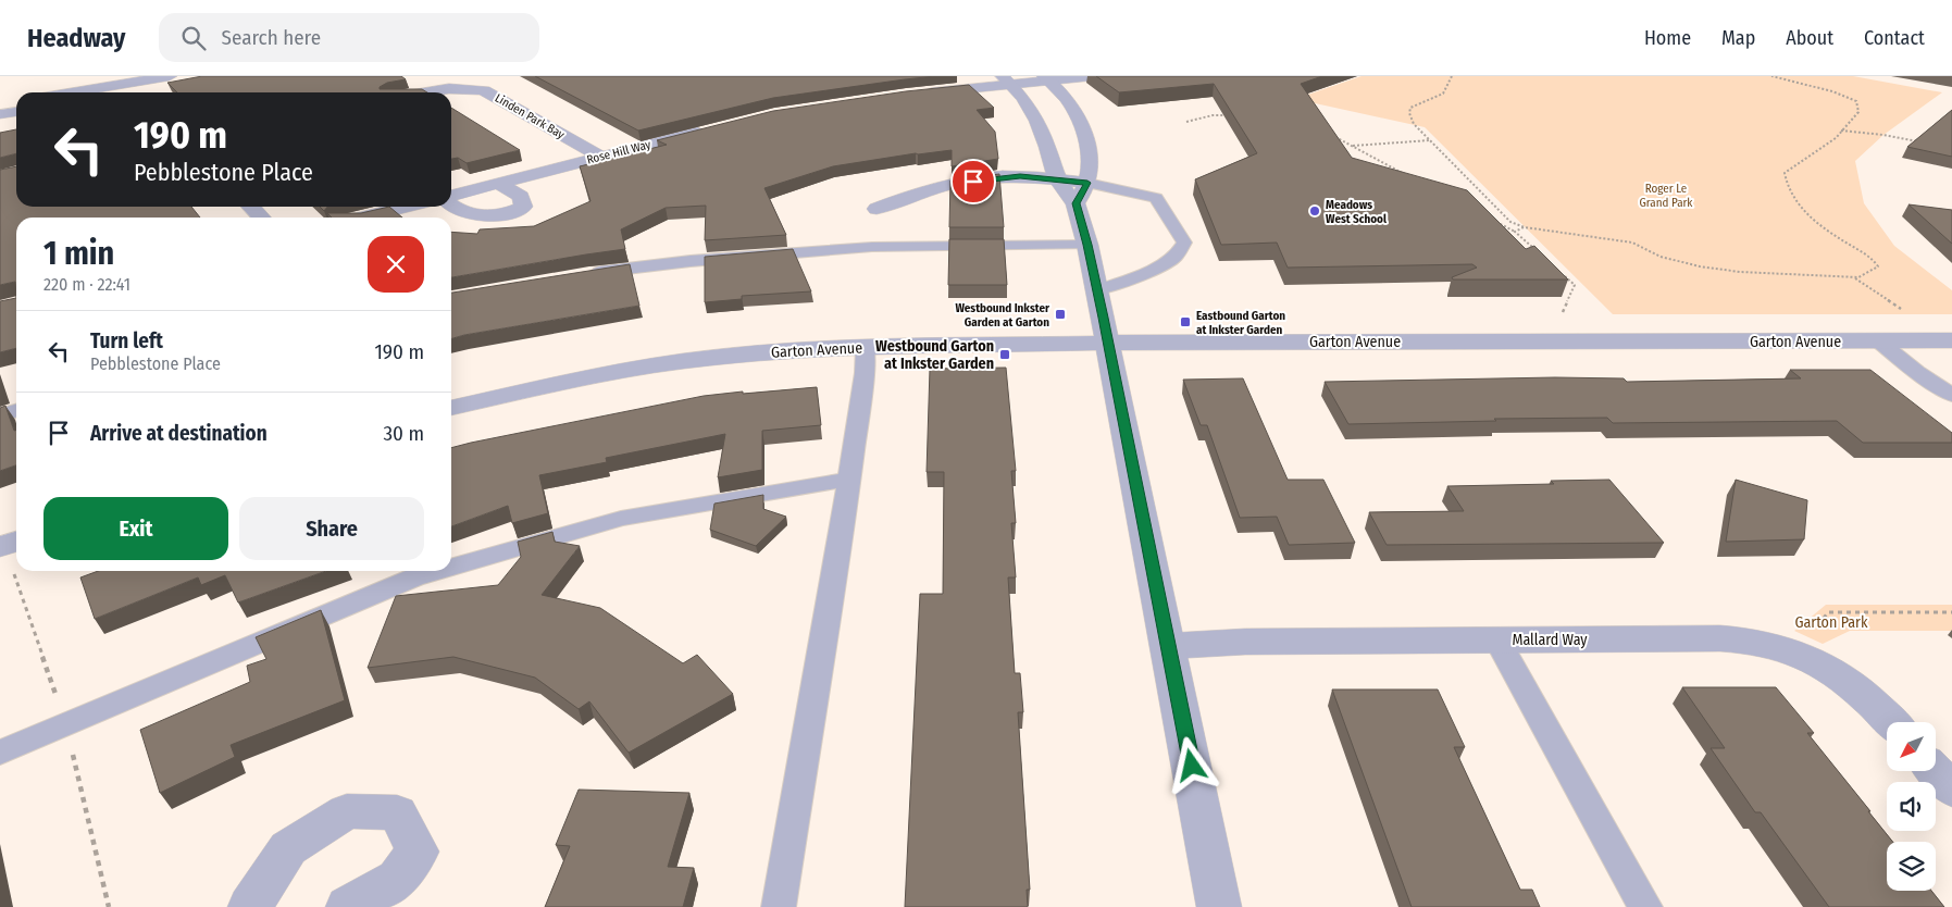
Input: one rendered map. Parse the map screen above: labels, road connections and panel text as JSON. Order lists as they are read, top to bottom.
{
  "streets": {
    "street": [
      "Linden Park Bay",
      "Rose Hill Way",
      "Garton Avenue",
      "Mallard Way"
    ]
  },
  "crossings": [
    ["Linden Park Bay", "Rose Hill Way"]
  ],
  "parks": ["Roger Le Grand Park", "Garton Park"],
  "places": {
    "other": ["Meadows West School"],
    "transit": ["Westbound Inkster Garden at Garton", "Eastbound Garton at Inkster Garden", "Westbound Garton at Inkster Garden"]
  },
  "north": "bottom left",
  "page": {
    "header": "Headway",
    "search": "Search here",
    "nav": [
      "Home",
      "Map",
      "About",
      "Contact"
    ],
    "turn": ["190 m", "Pebblestone Place"],
    "heading": ["1 min", "220 m · 22:41"],
    "list": [
      {
        "name": "Turn left",
        "note": "Pebblestone Place",
        "value": "190 m"
      },
      {
        "name": "Arrive at destination",
        "value": "30 m"
      }
    ],
    "buttons": ["Exit", "Share"]
  }
}
